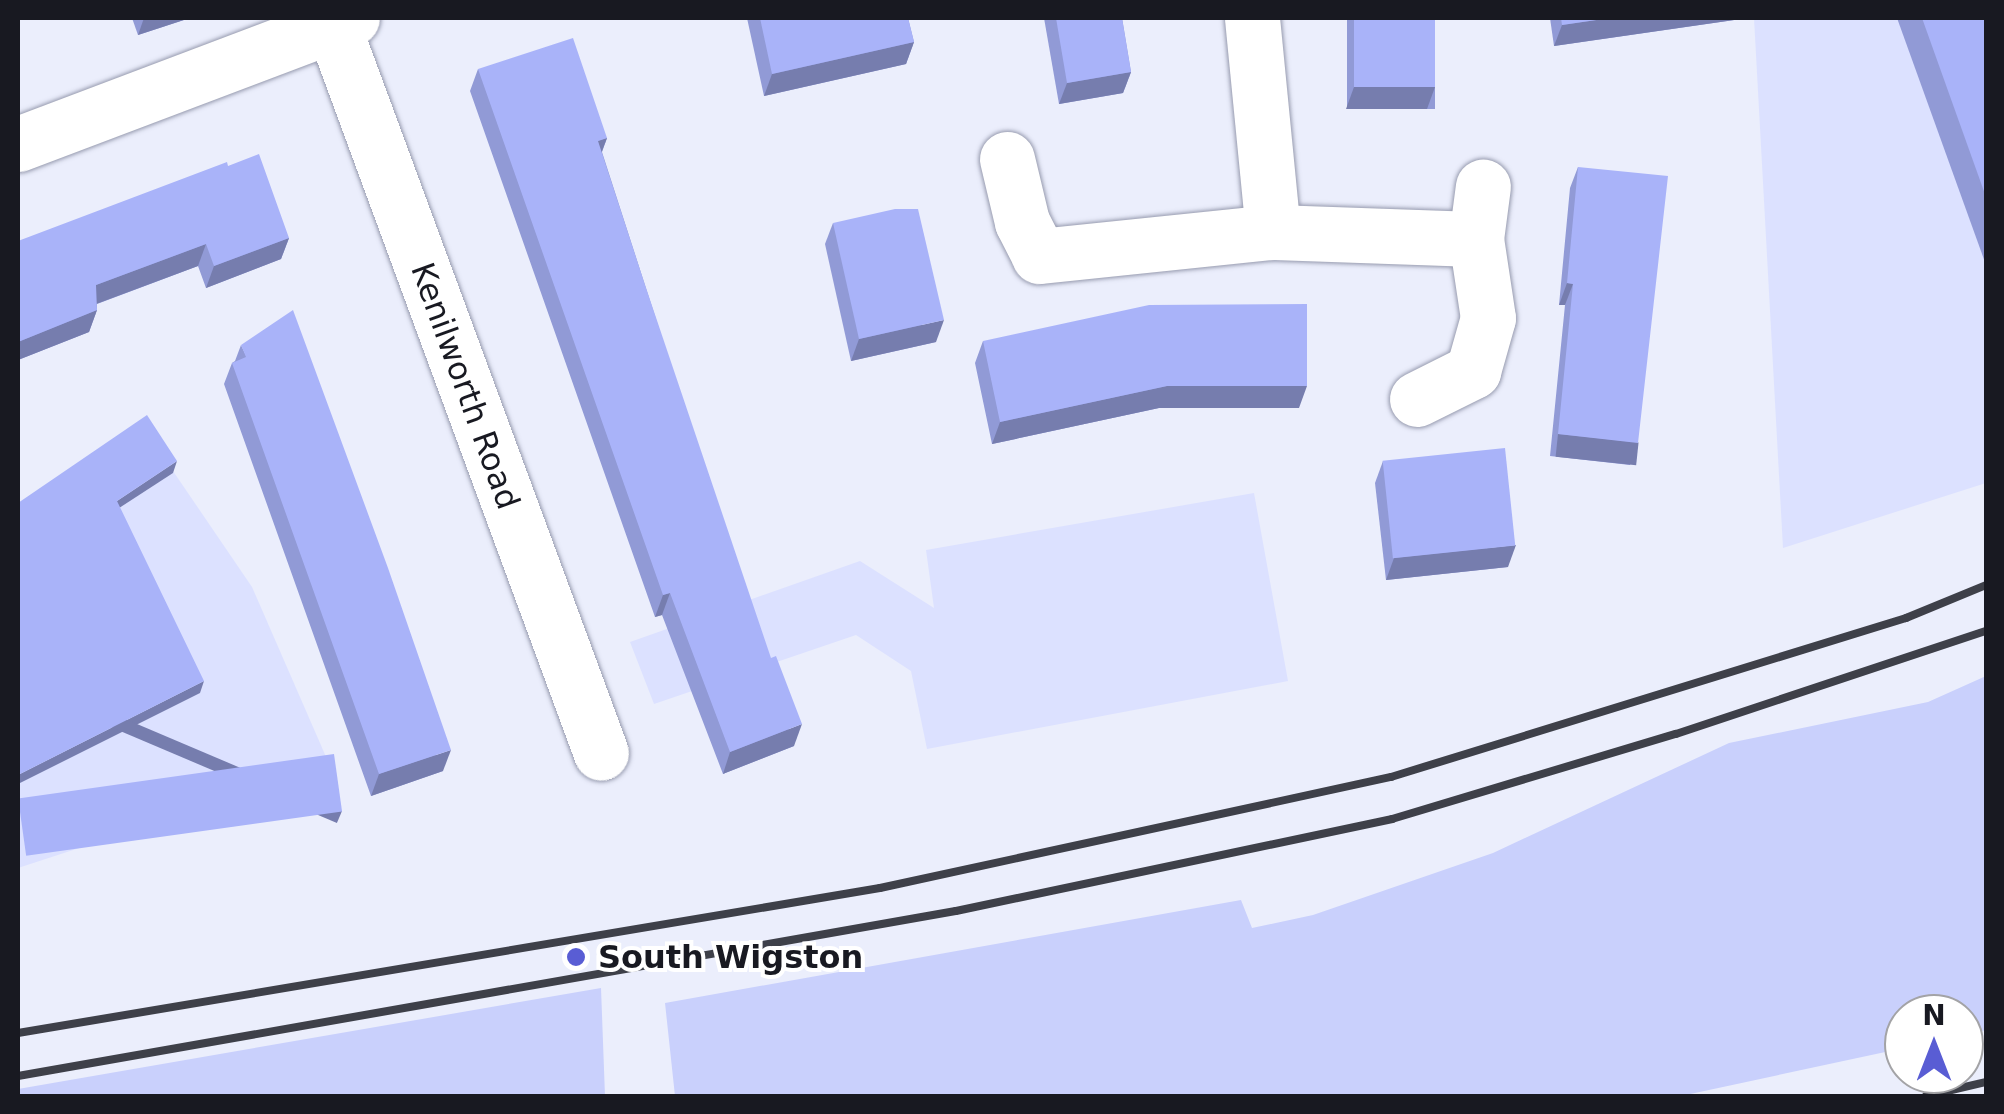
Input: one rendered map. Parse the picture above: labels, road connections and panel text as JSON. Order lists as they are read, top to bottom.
{
  "streets": {
    "street": ["Kenilworth Road"]
  },
  "places": ["South Wigston"],
  "north": "top"
}
